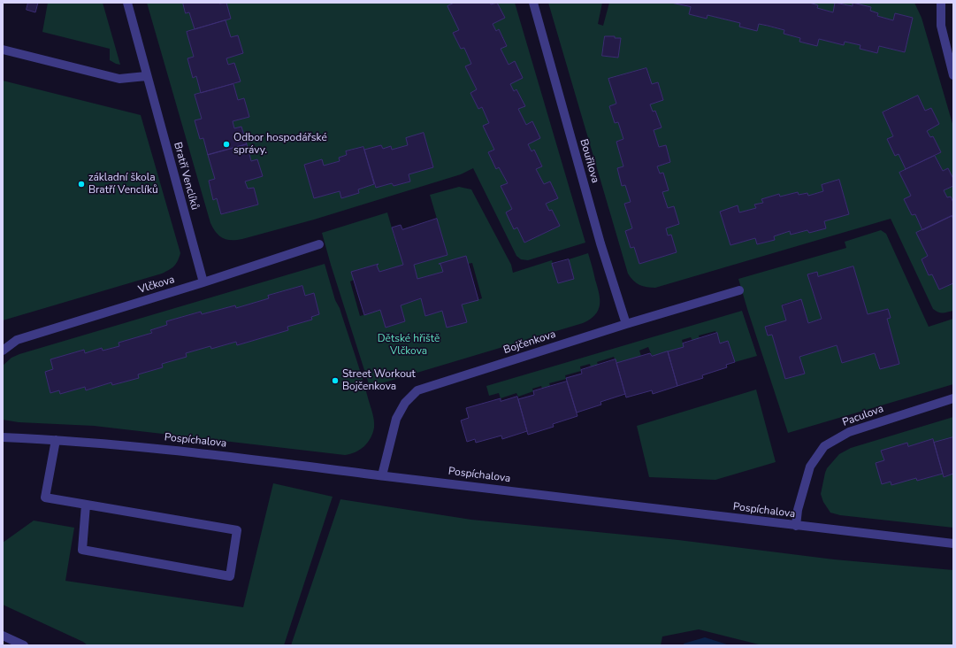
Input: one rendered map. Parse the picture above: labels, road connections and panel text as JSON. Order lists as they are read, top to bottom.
{
  "streets": {
    "street": [
      "Bouřilova",
      "Bratří Venclíků",
      "Vlčkova",
      "Bojčenkova",
      "Paculova",
      "Pospíchalova"
    ]
  },
  "crossings": [
    ["Bouřilova", "Bojčenkova"],
    ["Bratří Venclíků", "Vlčkova"],
    ["Bojčenkova", "Pospíchalova"],
    ["Paculova", "Pospíchalova"]
  ],
  "parks": ["Dětské hřiště Vlčkova"],
  "places": ["Odbor hospodářské správy.", "základní škola Bratří Venclíků", "Street Workout Bojčenkova"]
}
